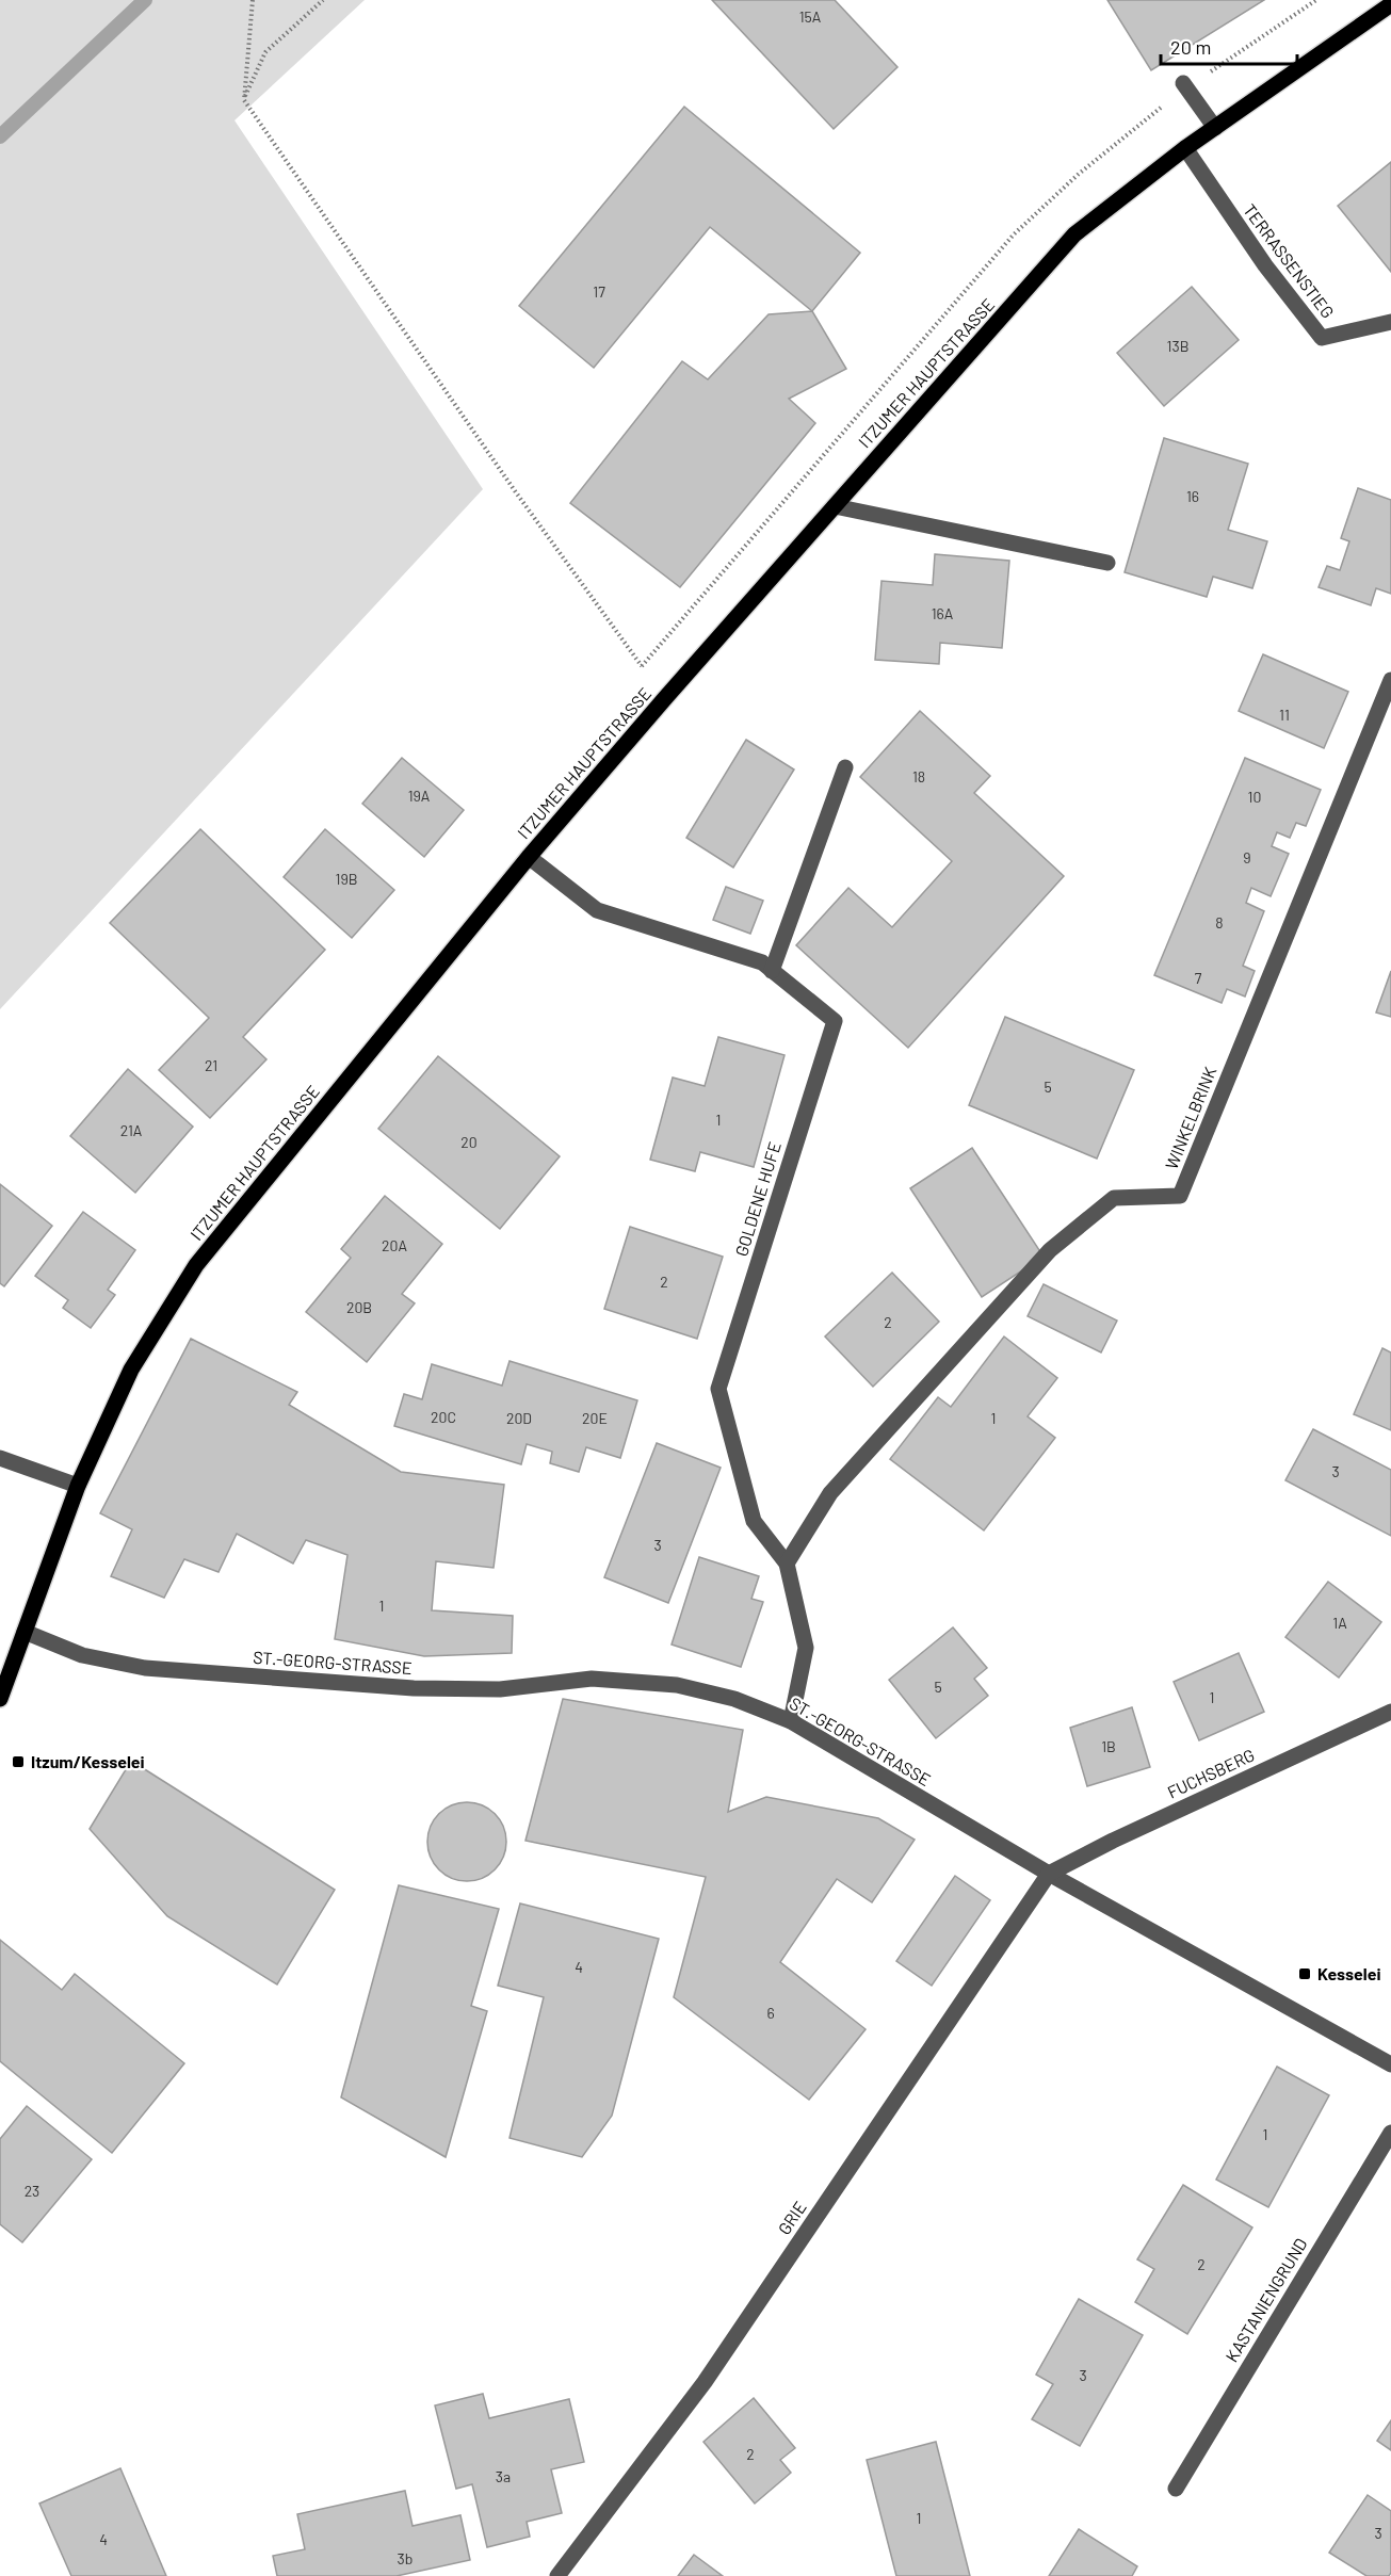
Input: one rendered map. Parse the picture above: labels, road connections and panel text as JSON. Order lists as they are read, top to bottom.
{
  "streets": {
    "main road": ["ITZUMER HAUPTSTRASSE"],
    "street": [
      "TERRASSENSTIEG",
      "WINKELBRINK",
      "GOLDENE HUFE",
      "ST.-GEORG-STRASSE",
      "FUCHSBERG",
      "GRIE",
      "KASTANIENGRUND"
    ]
  },
  "crossings": [
    ["TERRASSENSTIEG", "ITZUMER HAUPTSTRASSE"],
    ["ITZUMER HAUPTSTRASSE", "GOLDENE HUFE"],
    ["ITZUMER HAUPTSTRASSE", "ST.-GEORG-STRASSE"],
    ["WINKELBRINK", "GOLDENE HUFE"],
    ["GOLDENE HUFE", "ST.-GEORG-STRASSE"],
    ["ST.-GEORG-STRASSE", "FUCHSBERG"],
    ["ST.-GEORG-STRASSE", "GRIE"],
    ["FUCHSBERG", "GRIE"]
  ],
  "places": {
    "transit": ["Itzum/Kesselei", "Kesselei"]
  },
  "house_numbers": [
    "15A",
    "17",
    "13B",
    "16",
    "16A",
    "11",
    "18",
    "19A",
    "10",
    "9",
    "19B",
    "8",
    "7",
    "21",
    "5",
    "1",
    "21A",
    "20",
    "20A",
    "2",
    "20B",
    "2",
    "20C",
    "20D",
    "20E",
    "1",
    "3",
    "3",
    "1",
    "1A",
    "5",
    "1",
    "1B",
    "4",
    "6",
    "1",
    "23",
    "2",
    "3",
    "2",
    "3a",
    "1",
    "3",
    "4",
    "3b"
  ],
  "scale_bar": "20 m"
}
